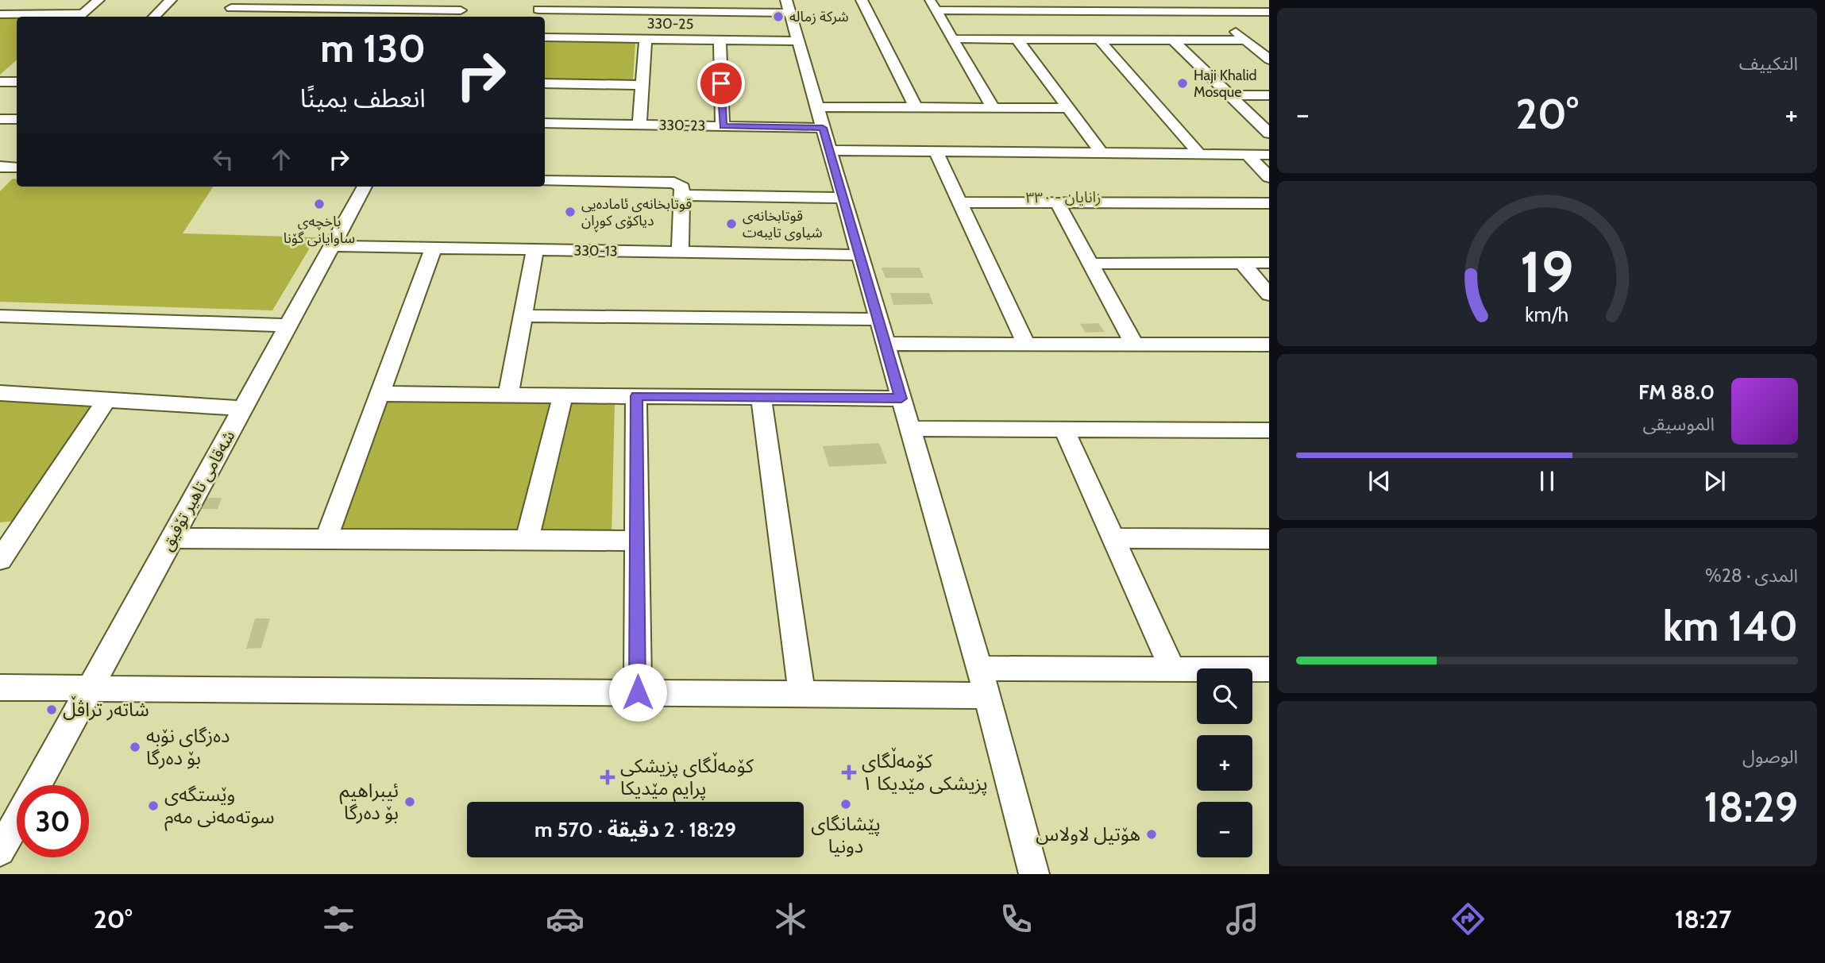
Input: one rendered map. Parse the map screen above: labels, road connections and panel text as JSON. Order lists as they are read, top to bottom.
{
  "streets": {
    "street": [
      "330-25",
      "330-23",
      "330-13",
      "شەقامی تاهیر تۆفیق"
    ]
  },
  "crossings": [
    ["330-13", "شەقامی تاهیر تۆفیق"]
  ],
  "districts": ["زانایان - ٣٣٠"],
  "places": {
    "other": [
      "شركة زماله",
      "Haji Khalid Mosque",
      "باخچەی ساوایانی گۆنا",
      "قوتابخانەی ئامادەیی دیاکۆی کوڕان",
      "قوتابخانەی شیاوی تایبەت",
      "شاتەر تراڤڵ",
      "دەزگای نۆبە بۆ دەرگا",
      "ئیبراهیم بۆ دەرگا",
      "پێشانگای دونیا",
      "وێستگەی سوتەمەنی مەم",
      "هۆتيل لاولاس"
    ],
    "health": ["کۆمەڵگای پزیشکی مێدیکا ١", "کۆمەڵگای پزیشکی پرایم مێدیکا"]
  },
  "page": {
    "tile": [
      "التكييف",
      ["المدى · 28%", "140 km"],
      ["الوصول", "18:29"]
    ],
    "turn": ["130 m", "انعطف يمينًا"],
    "heat": ["−", "20°", "+"],
    "song": ["88.0 FM", "الموسيقى"],
    "map_buttons": ["+", "−"],
    "limit": "30",
    "trip": "18:29 · 2 دقيقة · 570 m",
    "tabs": ["18:27", "20°"],
    "gauge": ["19", "km/h"]
  }
}
